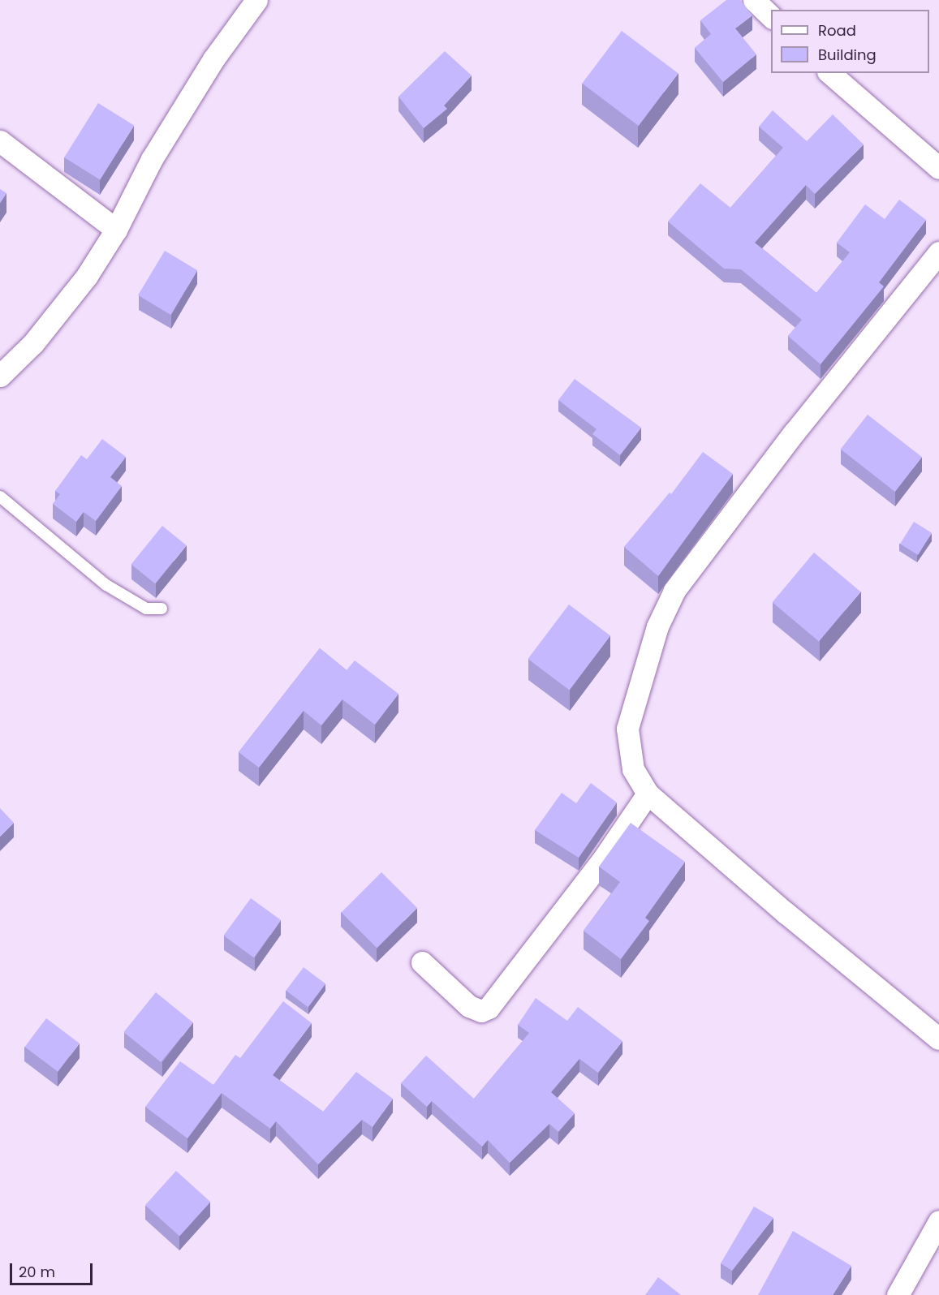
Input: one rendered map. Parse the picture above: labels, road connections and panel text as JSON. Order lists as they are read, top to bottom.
{
  "legend": ["Road", "Building"],
  "scale_bar": "20 m"
}
